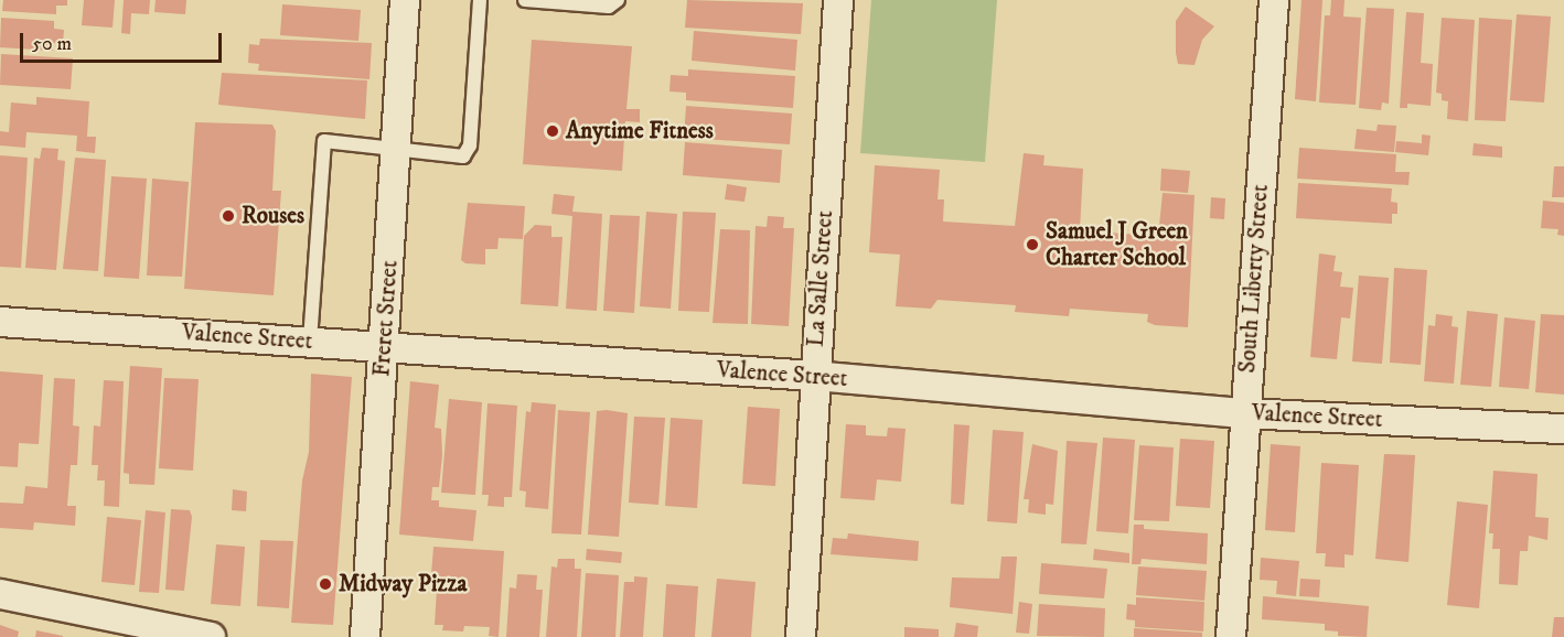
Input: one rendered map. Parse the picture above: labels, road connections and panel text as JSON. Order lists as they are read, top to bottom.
{
  "streets": {
    "street": [
      "La Salle Street",
      "South Liberty Street",
      "Freret Street",
      "Valence Street"
    ]
  },
  "crossings": [
    ["La Salle Street", "Valence Street"],
    ["South Liberty Street", "Valence Street"],
    ["Freret Street", "Valence Street"]
  ],
  "places": [
    "Anytime Fitness",
    "Rouses",
    "Samuel J Green Charter School",
    "Midway Pizza"
  ],
  "scale_bar": "50 m"
}
